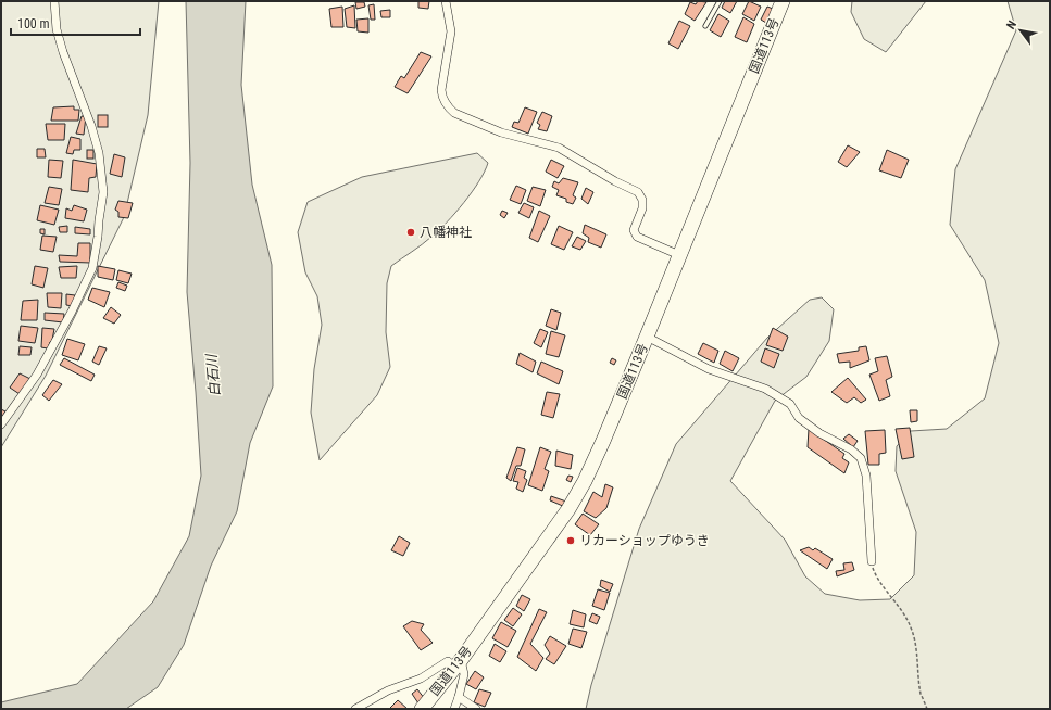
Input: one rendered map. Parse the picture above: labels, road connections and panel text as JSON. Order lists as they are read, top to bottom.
{
  "streets": {
    "highway": ["国道113号"]
  },
  "water": ["白石川"],
  "places": ["八幡神社", "リカーショップゆうき"],
  "scale_bar": "100 m",
  "north": "top left"
}
